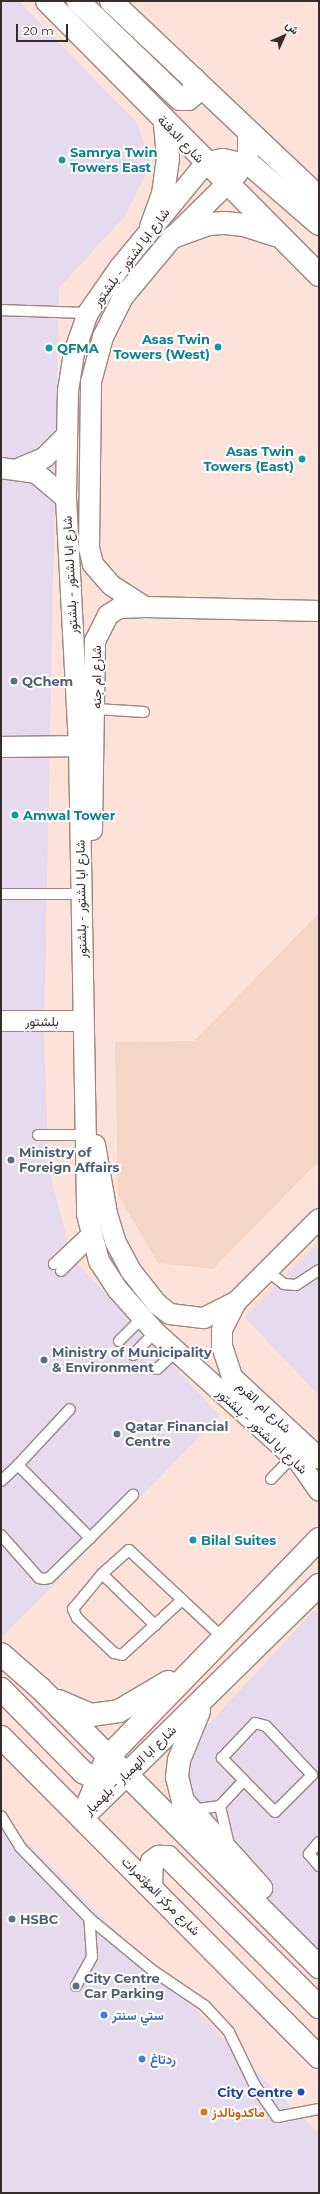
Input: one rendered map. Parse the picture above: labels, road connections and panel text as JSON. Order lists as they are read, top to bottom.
{
  "streets": {
    "street": [
      "شارع الدفنة",
      "شارع ابا لشتور - بلشتور",
      "شارع ام جنه",
      "بلشتور",
      "شارع ام القرم",
      "شارع ابا الهمبار - بلهمبار",
      "شارع مركز المؤتمرات"
    ]
  },
  "crossings": [
    ["شارع الدفنة", "شارع ابا لشتور - بلشتور"],
    ["شارع ابا لشتور - بلشتور", "شارع ام جنه"],
    ["شارع ابا لشتور - بلشتور", "بلشتور"],
    ["شارع ابا لشتور - بلشتور", "شارع ام القرم"],
    ["شارع ابا الهمبار - بلهمبار", "شارع مركز المؤتمرات"]
  ],
  "places": [
    "Samrya Twin Towers East",
    "Asas Twin Towers (West)",
    "QFMA",
    "Asas Twin Towers (East)",
    "QChem",
    "Amwal Tower",
    "Ministry of Foreign Affairs",
    "Ministry of Municipality & Environment",
    "Qatar Financial Centre",
    "Bilal Suites",
    "HSBC",
    "City Centre Car Parking",
    "ستي سنتر",
    "ردتاغ",
    "City Centre",
    "ماكدونالدز"
  ],
  "scale_bar": "20 m",
  "north": "top right"
}
